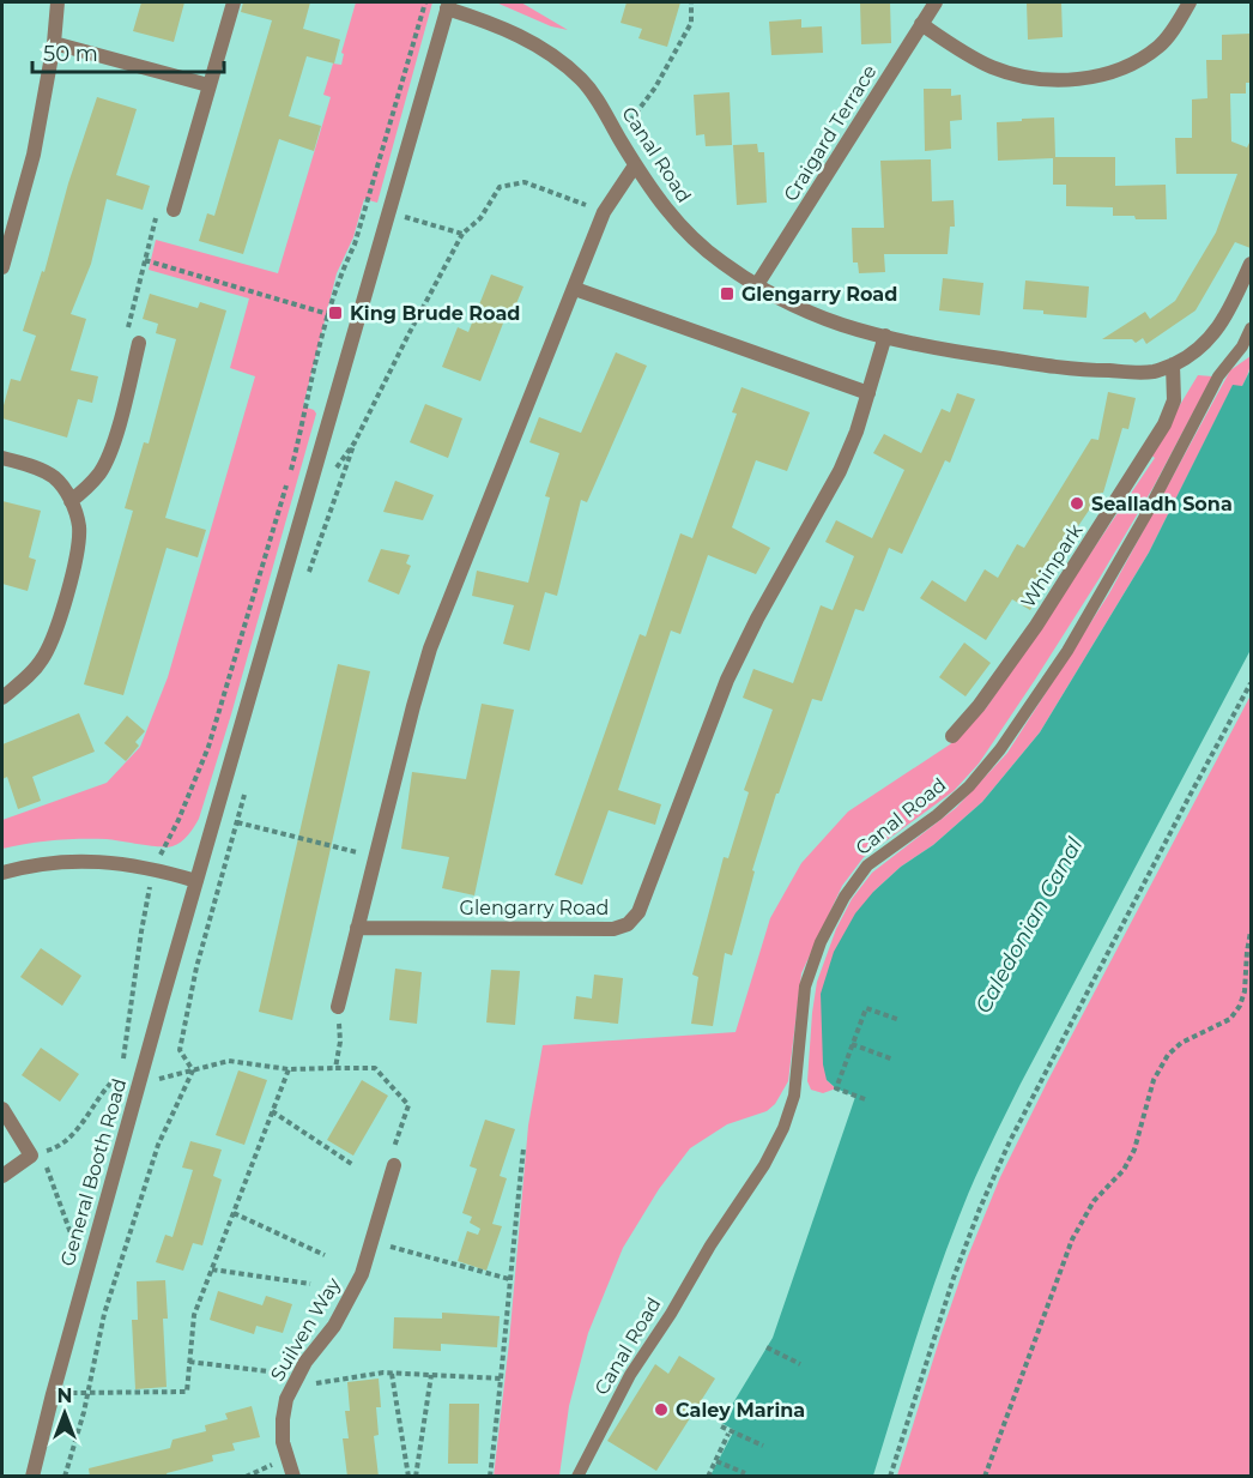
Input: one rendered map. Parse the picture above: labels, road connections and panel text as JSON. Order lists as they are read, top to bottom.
{
  "streets": {
    "street": [
      "Craigard Terrace",
      "Canal Road",
      "Whinpark",
      "Glengarry Road",
      "General Booth Road",
      "Suilven Way"
    ]
  },
  "crossings": [
    ["Craigard Terrace", "Canal Road"],
    ["Canal Road", "Whinpark"],
    ["Canal Road", "Glengarry Road"]
  ],
  "water": ["Caledonian Canal"],
  "places": {
    "transit": ["Glengarry Road", "King Brude Road"],
    "other": ["Sealladh Sona", "Caley Marina"]
  },
  "scale_bar": "50 m",
  "north": "top"
}
